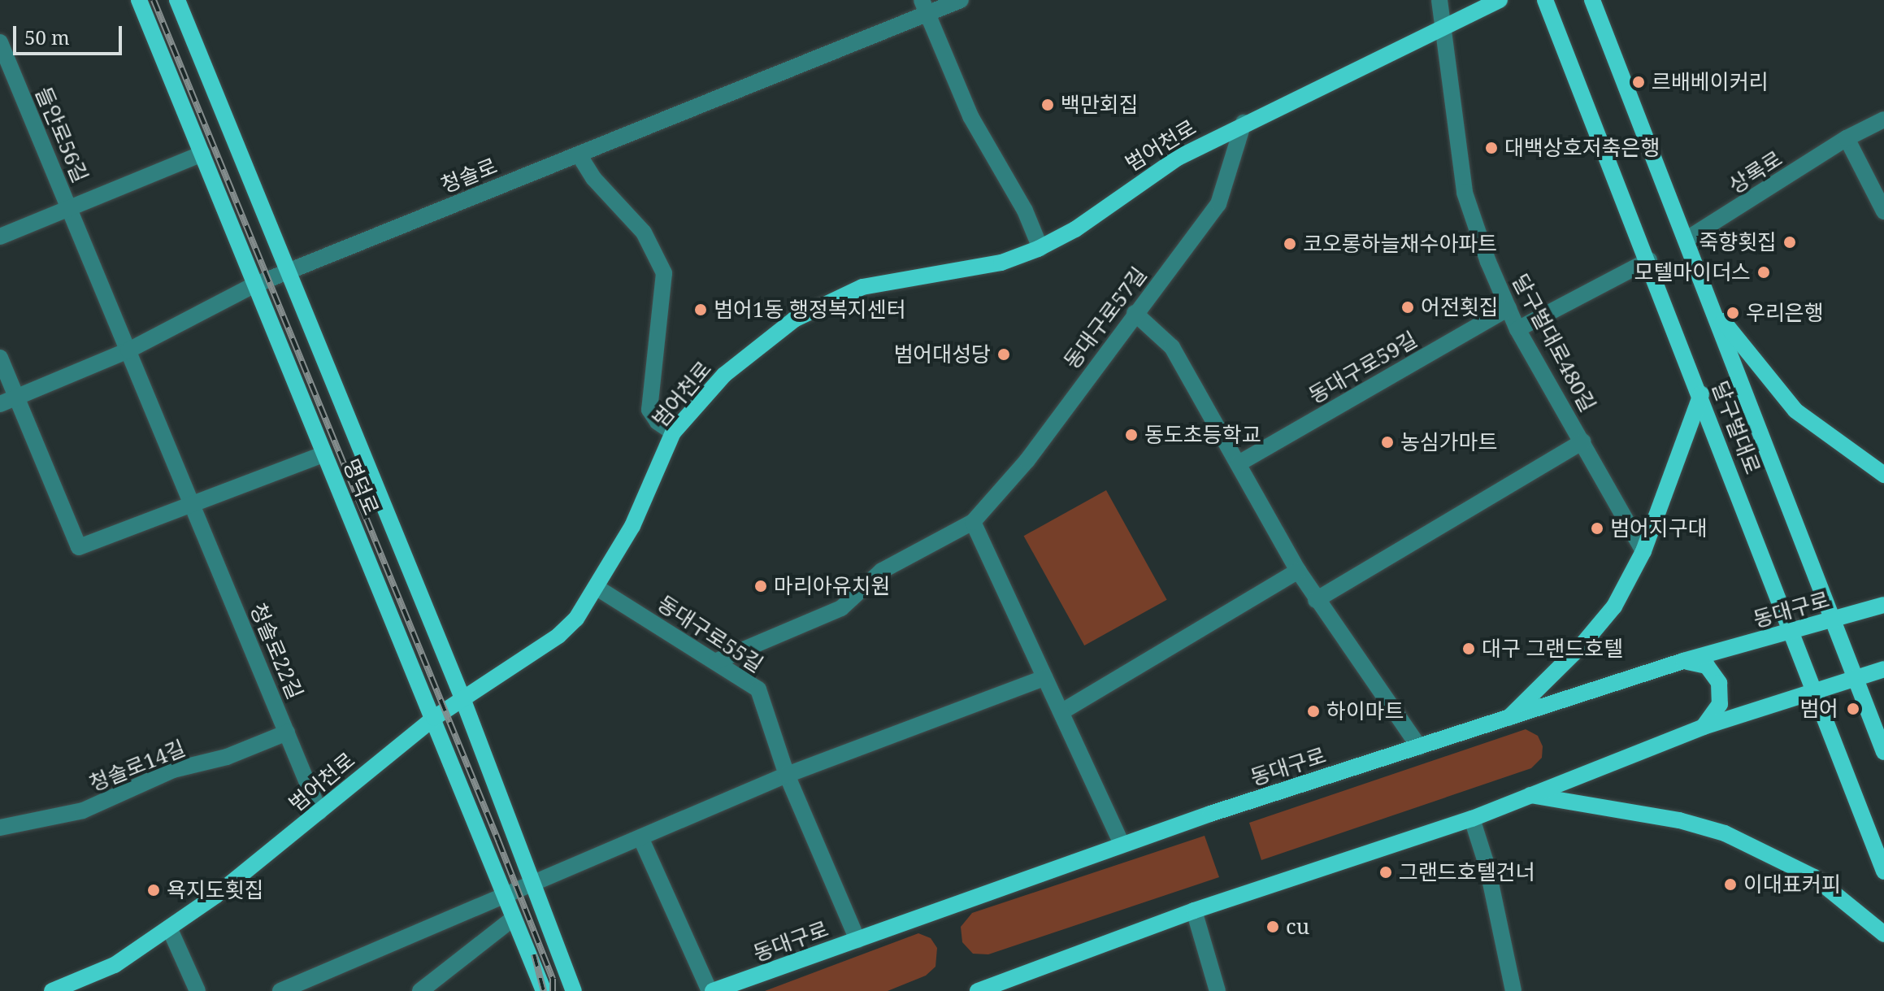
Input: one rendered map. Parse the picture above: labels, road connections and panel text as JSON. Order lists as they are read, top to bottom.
{
  "streets": {
    "main road": [
      "범어천로",
      "달구벌대로",
      "명덕로",
      "동대구로"
    ],
    "street": [
      "들안로56길",
      "상록로",
      "청솔로",
      "동대구로57길",
      "달구벌대로480길",
      "동대구로59길",
      "동대구로55길",
      "청솔로22길",
      "청솔로14길"
    ]
  },
  "crossings": [
    ["들안로56길", "청솔로"],
    ["들안로56길", "명덕로"],
    ["들안로56길", "청솔로22길"],
    ["범어천로", "동대구로57길"],
    ["범어천로", "달구벌대로480길"],
    ["범어천로", "명덕로"],
    ["범어천로", "동대구로55길"],
    ["범어천로", "청솔로22길"],
    ["상록로", "달구벌대로"],
    ["청솔로", "명덕로"],
    ["청솔로", "청솔로22길"],
    ["동대구로57길", "동대구로55길"],
    ["달구벌대로480길", "동대구로59길"],
    ["달구벌대로", "동대구로"],
    ["동대구로", "동대구로55길"],
    ["청솔로22길", "청솔로14길"]
  ],
  "places": [
    "르배베이커리",
    "백만회집",
    "대백상호저축은행",
    "죽향횟집",
    "코오롱하늘채수아파트",
    "모텔마이더스",
    "어전횟집",
    "범어1동 행정복지센터",
    "우리은행",
    "범어대성당",
    "동도초등학교",
    "농심가마트",
    "범어지구대",
    "마리아유치원",
    "대구 그랜드호텔",
    "범어",
    "하이마트",
    "그랜드호텔건너",
    "이대표커피",
    "욕지도횟집",
    "cu"
  ],
  "scale_bar": "50 m"
}
